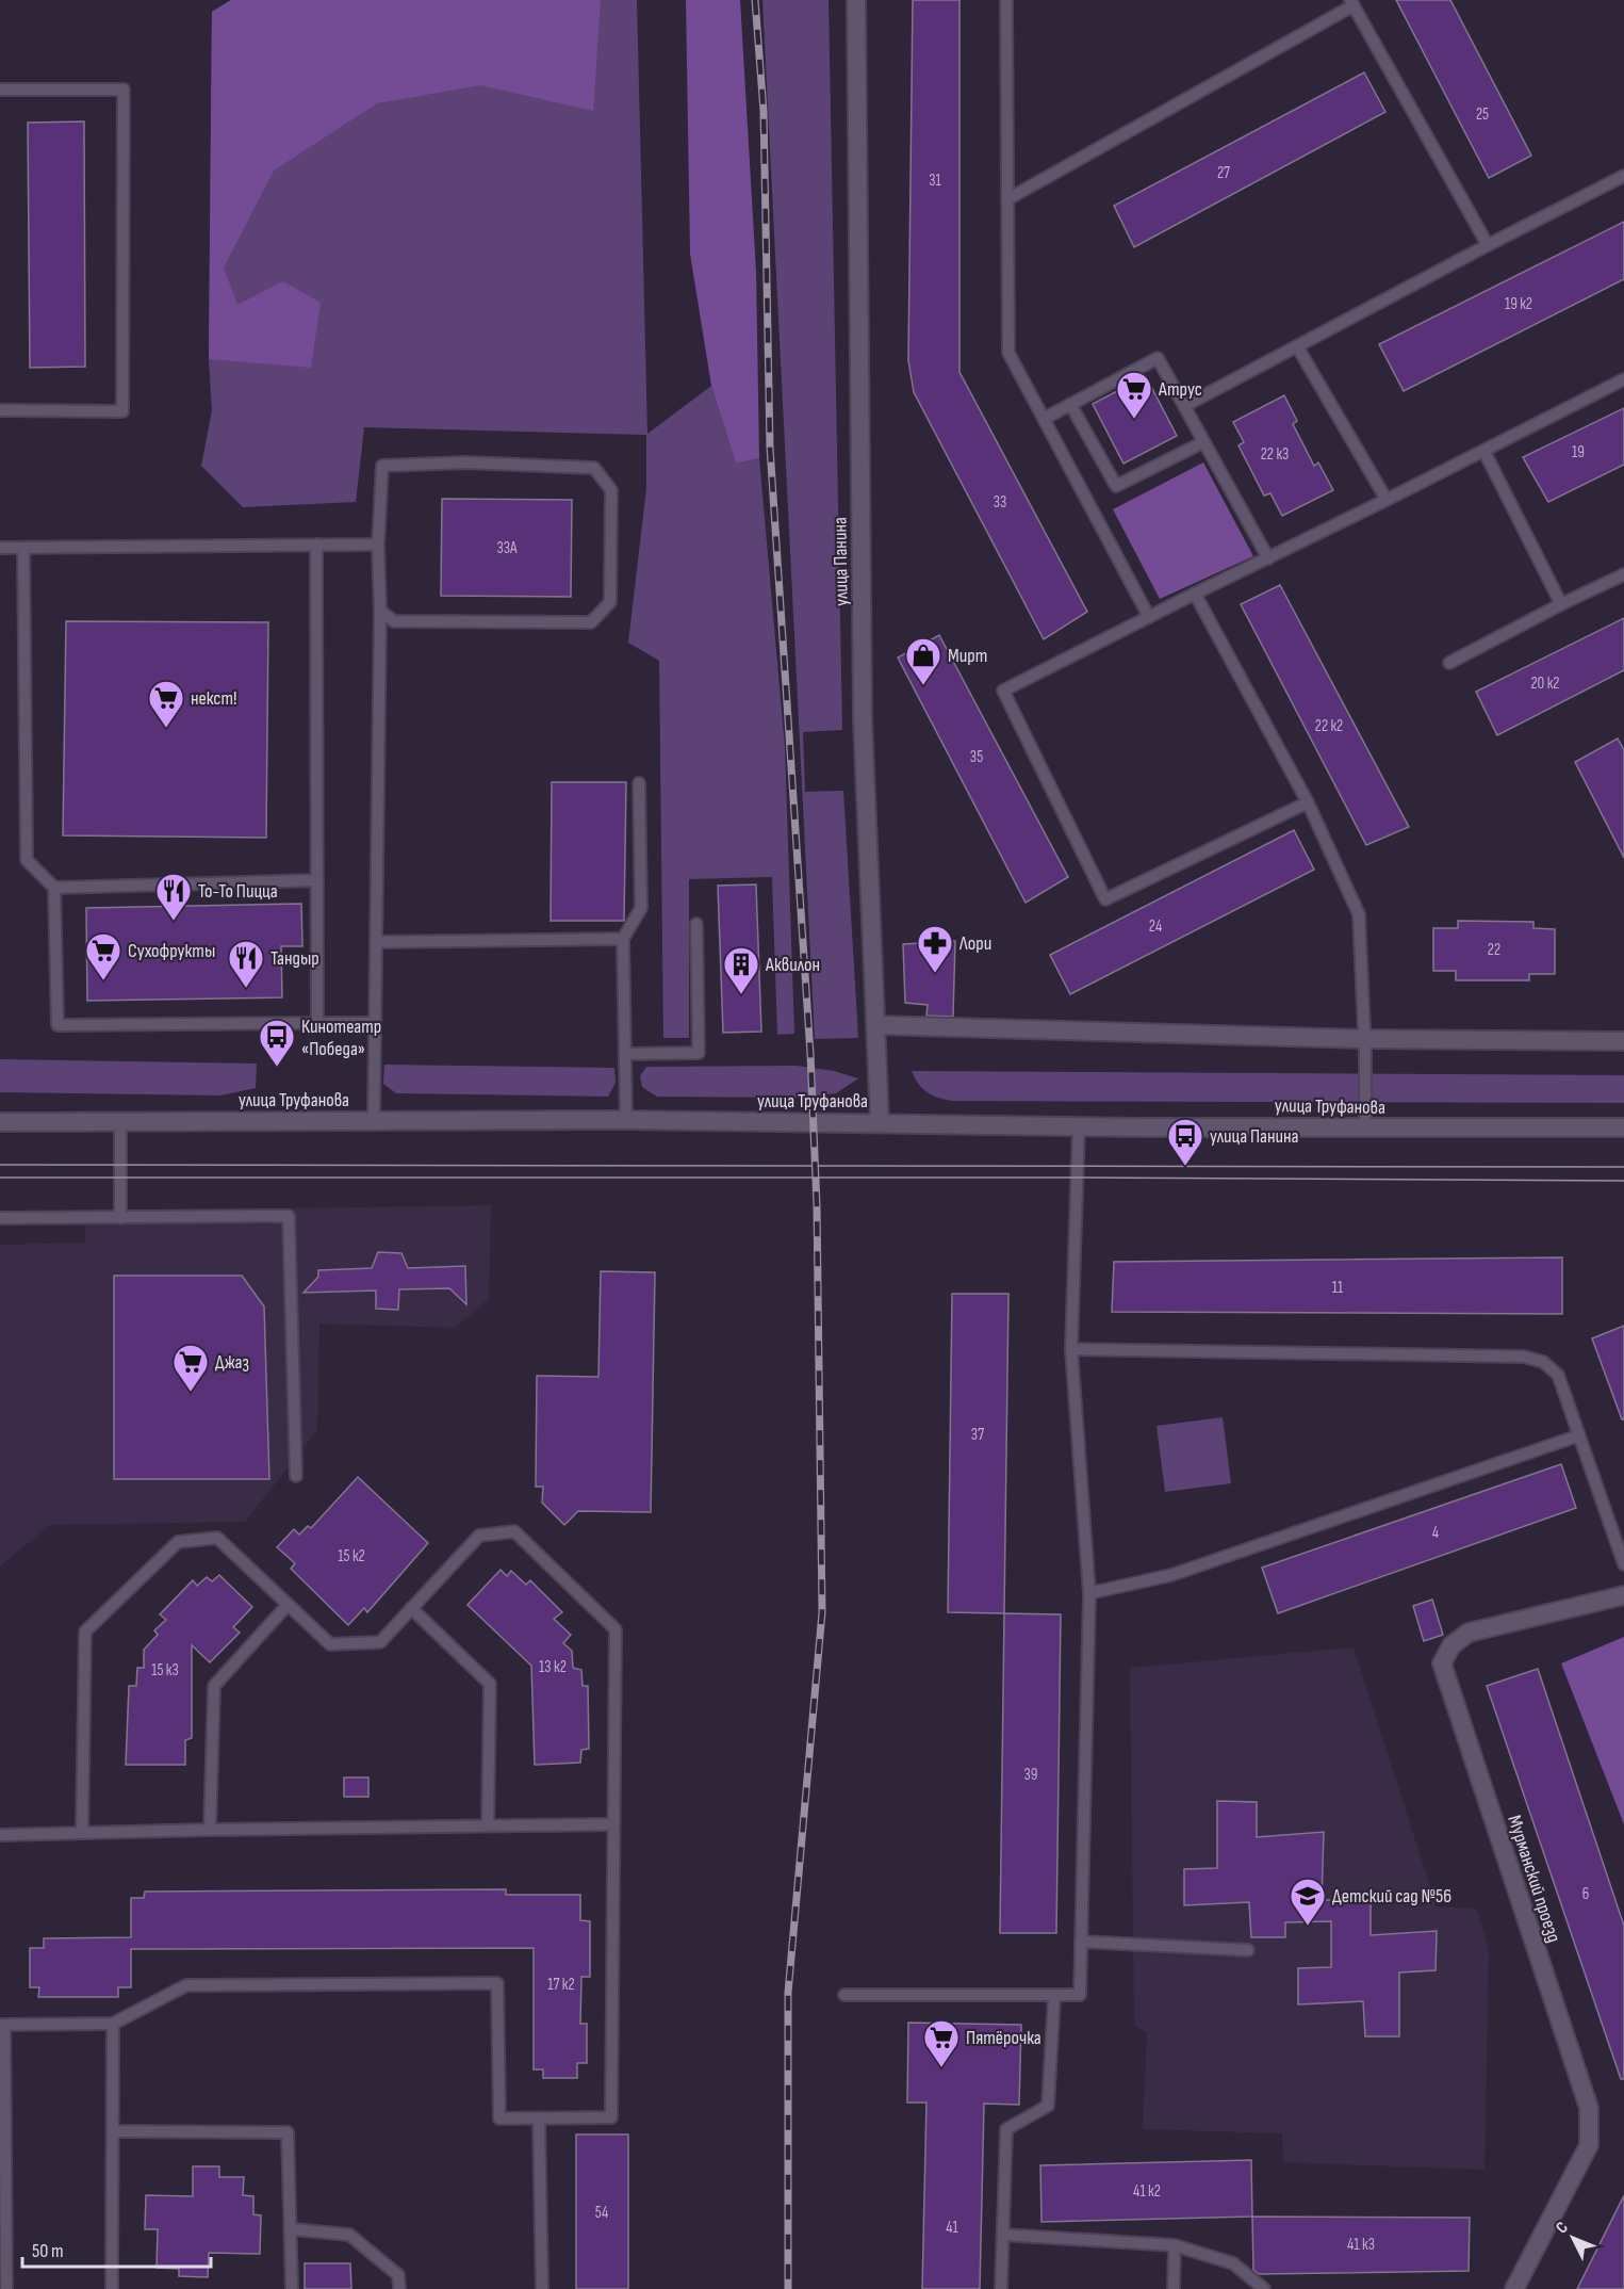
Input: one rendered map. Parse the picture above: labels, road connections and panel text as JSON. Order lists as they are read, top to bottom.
{
  "streets": {
    "street": ["улица Панина", "улица Труфанова", "Мурманский проезд"]
  },
  "crossings": [
    ["улица Панина", "улица Труфанова"]
  ],
  "places": {
    "supermarket": [
      "Атрус",
      "некст!",
      "Сухофрукты",
      "Джаз",
      "Пятёрочка"
    ],
    "shop": ["Мирт"],
    "restaurant": ["То-То Пицца", "Тандыр"],
    "pharmacy": ["Лори"],
    "building": ["Аквилон"],
    "bus stop": ["Кинотеатр «Победа»", "улица Панина"],
    "school or university": ["Детский сад №56"]
  },
  "house_numbers": [
    "25",
    "27",
    "31",
    "19 к2",
    "19",
    "22 к3",
    "33",
    "33А",
    "20 к2",
    "22 к2",
    "35",
    "24",
    "22",
    "11",
    "37",
    "4",
    "15 к2",
    "13 к2",
    "15 к3",
    "39",
    "6",
    "17 к2",
    "41 к2",
    "54",
    "41",
    "41 к3"
  ],
  "scale_bar": "50 m",
  "north": "top left"
}
